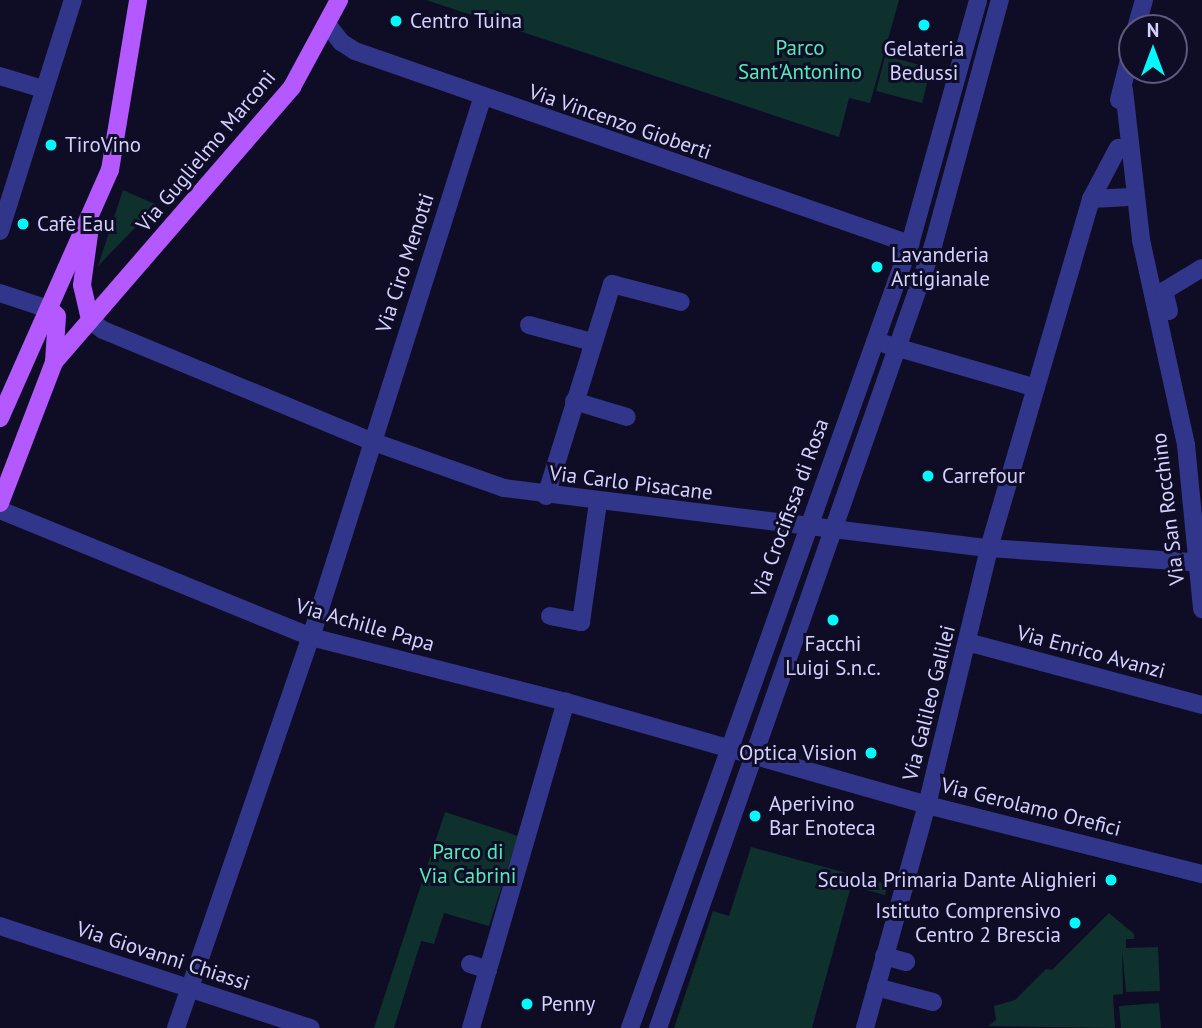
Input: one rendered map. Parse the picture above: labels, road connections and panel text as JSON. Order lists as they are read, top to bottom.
{
  "streets": {
    "main road": ["Via Guglielmo Marconi"],
    "street": [
      "Via Vincenzo Gioberti",
      "Via Ciro Menotti",
      "Via Carlo Pisacane",
      "Via Crocifissa di Rosa",
      "Via San Rocchino",
      "Via Achille Papa",
      "Via Enrico Avanzi",
      "Via Galileo Galilei",
      "Via Gerolamo Orefici",
      "Via Giovanni Chiassi"
    ]
  },
  "crossings": [
    ["Via Vincenzo Gioberti", "Via Guglielmo Marconi"],
    ["Via Vincenzo Gioberti", "Via Ciro Menotti"],
    ["Via Vincenzo Gioberti", "Via Crocifissa di Rosa"],
    ["Via Guglielmo Marconi", "Via Carlo Pisacane"],
    ["Via Ciro Menotti", "Via Carlo Pisacane"],
    ["Via Ciro Menotti", "Via Achille Papa"],
    ["Via Ciro Menotti", "Via Giovanni Chiassi"],
    ["Via Carlo Pisacane", "Via Crocifissa di Rosa"],
    ["Via Carlo Pisacane", "Via San Rocchino"],
    ["Via Carlo Pisacane", "Via Galileo Galilei"],
    ["Via Crocifissa di Rosa", "Via Achille Papa"],
    ["Via Crocifissa di Rosa", "Via Gerolamo Orefici"],
    ["Via San Rocchino", "Via Galileo Galilei"],
    ["Via Achille Papa", "Via Gerolamo Orefici"],
    ["Via Enrico Avanzi", "Via Galileo Galilei"],
    ["Via Galileo Galilei", "Via Gerolamo Orefici"]
  ],
  "parks": ["Parco Sant'Antonino", "Parco di Via Cabrini"],
  "places": [
    "Centro Tuina",
    "Gelateria Bedussi",
    "TiroVino",
    "Cafè Eau",
    "Lavanderia Artigianale",
    "Carrefour",
    "Facchi Luigi S.n.c.",
    "Optica Vision",
    "Aperivino Bar Enoteca",
    "Scuola Primaria Dante Alighieri",
    "Istituto Comprensivo Centro 2 Brescia",
    "Penny"
  ],
  "north": "top"
}
